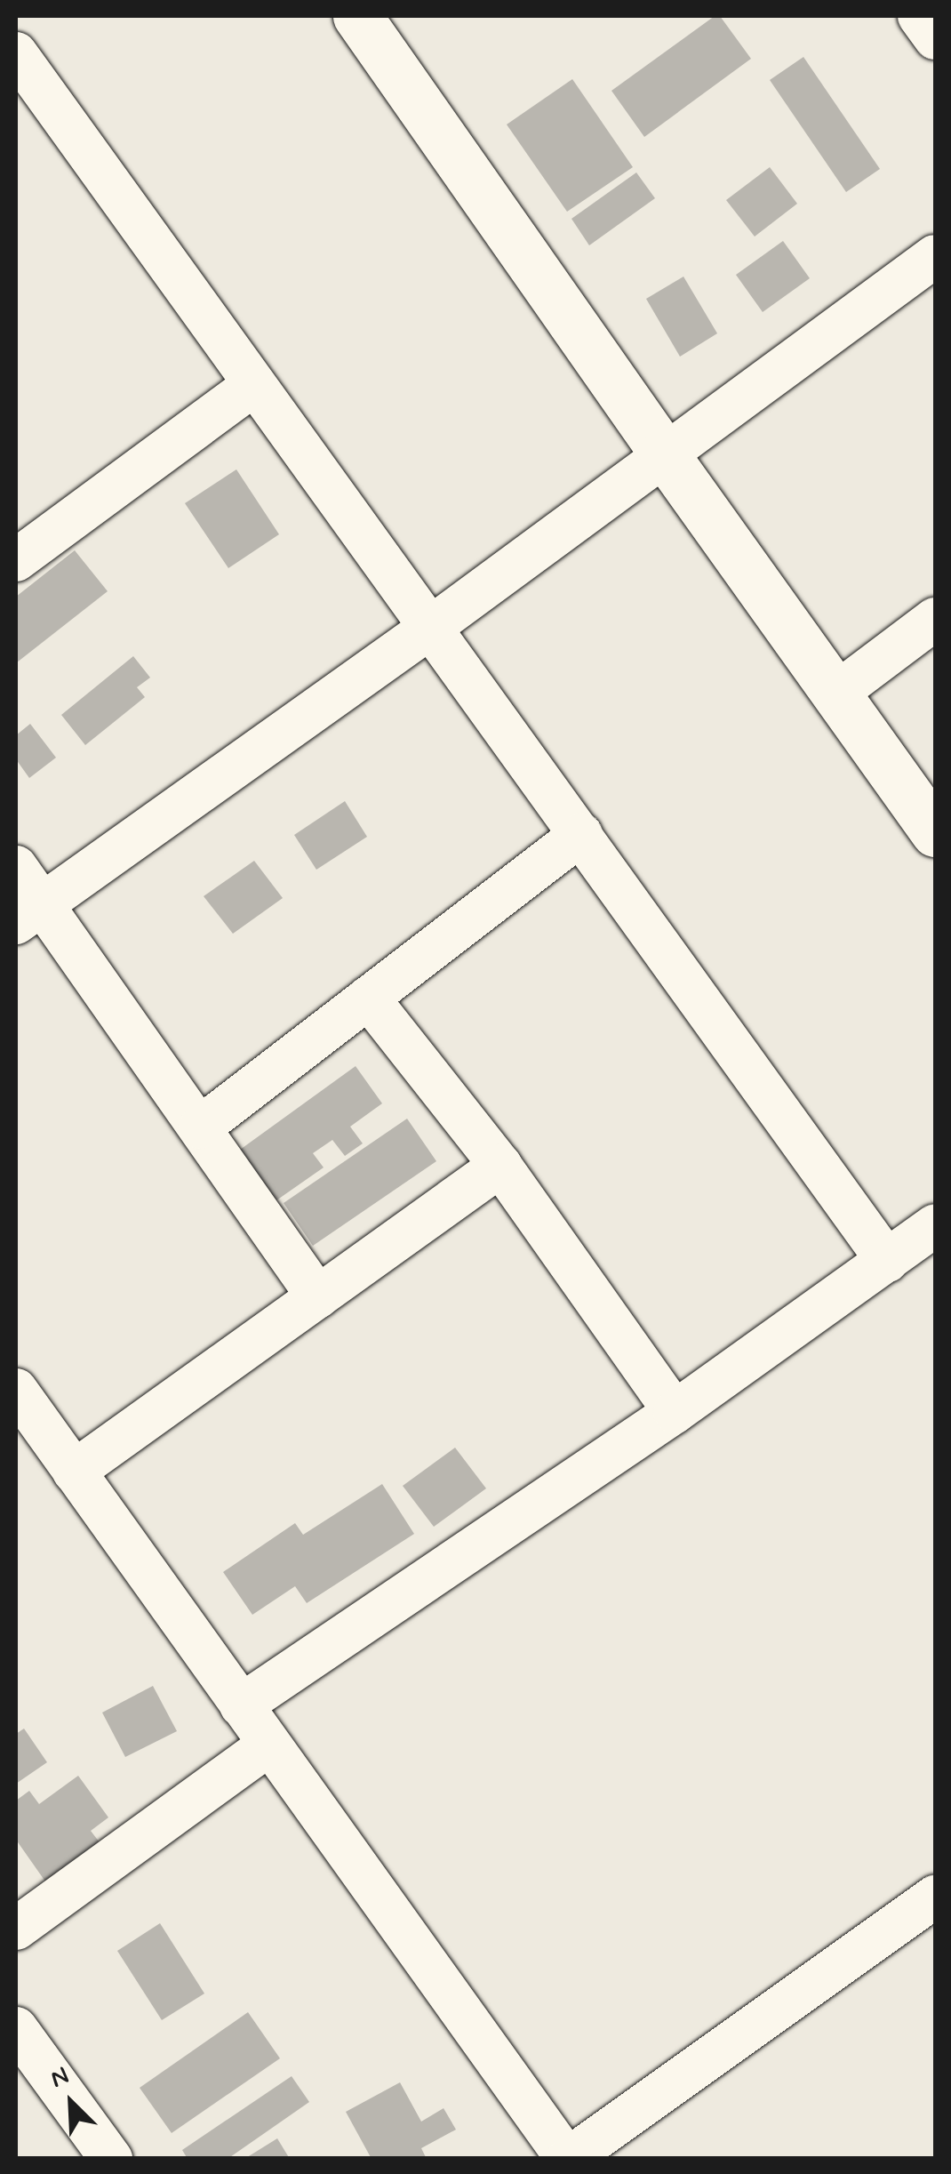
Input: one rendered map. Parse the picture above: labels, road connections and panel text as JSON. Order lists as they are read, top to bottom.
{
  "north": "top left"
}
